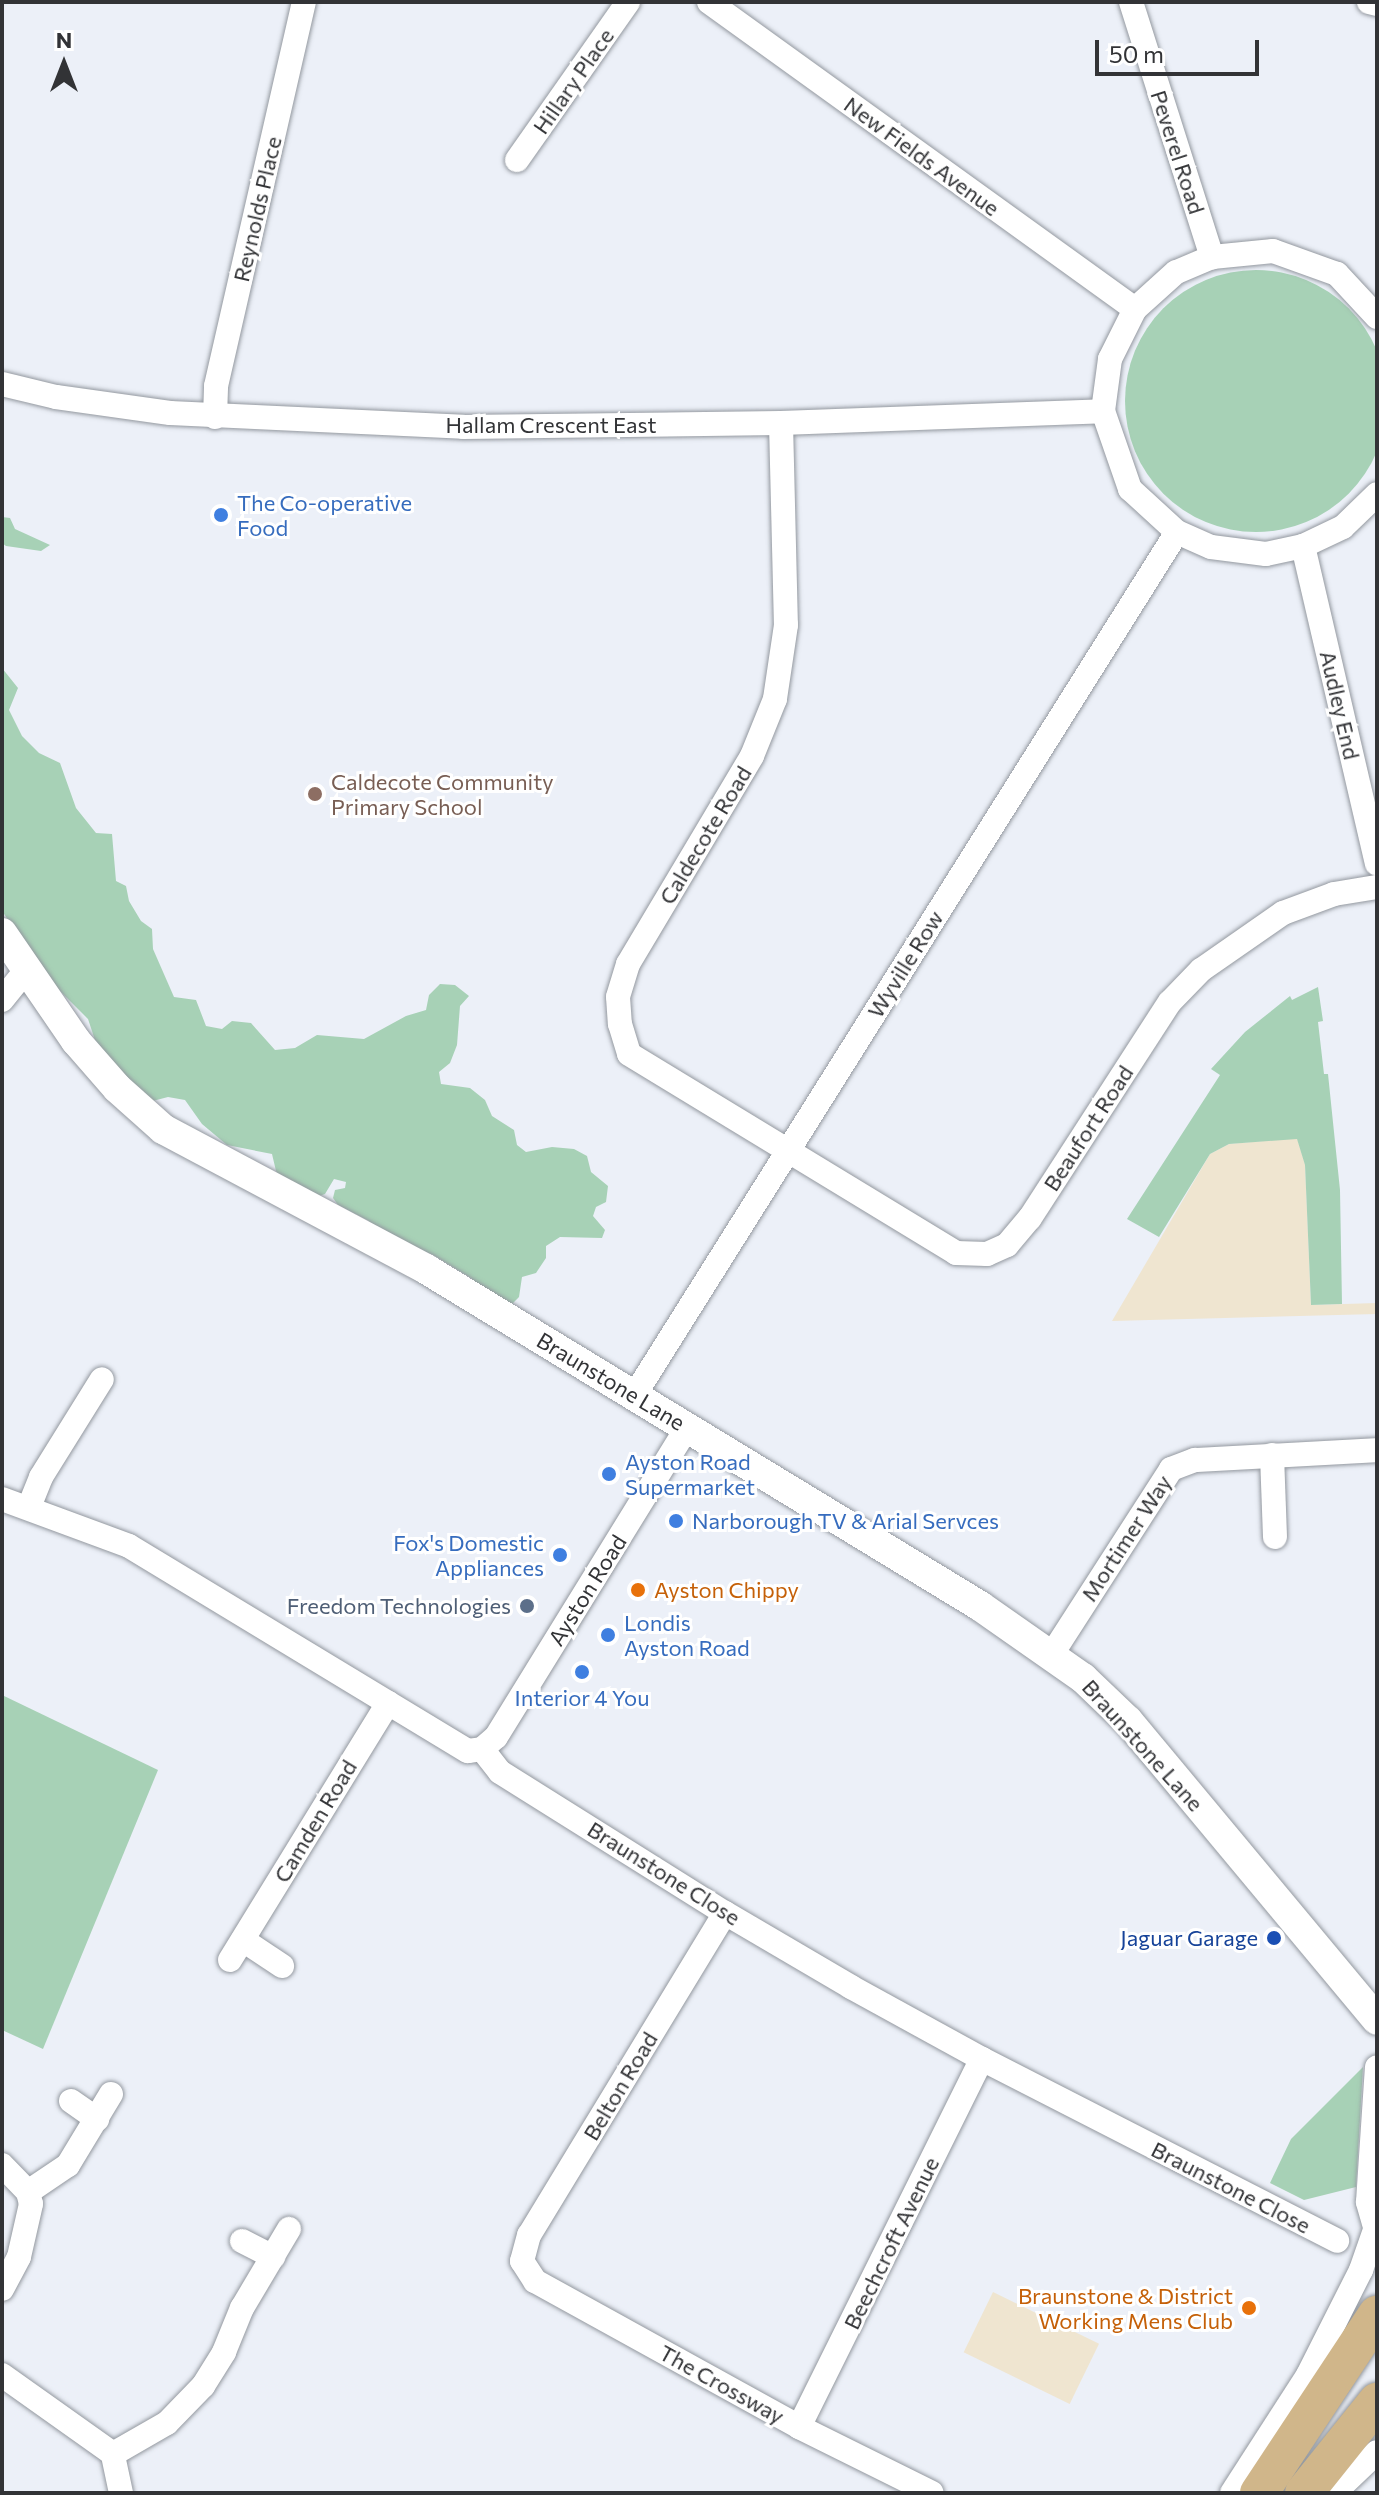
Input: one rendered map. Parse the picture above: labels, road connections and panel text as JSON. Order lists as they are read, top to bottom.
{
  "streets": {
    "street": [
      "Hillary Place",
      "Peverel Road",
      "New Fields Avenue",
      "Reynolds Place",
      "Hallam Crescent East",
      "Audley End",
      "Caldecote Road",
      "Wyville Row",
      "Beaufort Road",
      "Braunstone Lane",
      "Mortimer Way",
      "Ayston Road",
      "Camden Road",
      "Braunstone Close",
      "Belton Road",
      "Beechcroft Avenue",
      "The Crossway"
    ]
  },
  "crossings": [
    ["Reynolds Place", "Hallam Crescent East"],
    ["Hallam Crescent East", "Caldecote Road"],
    ["Caldecote Road", "Wyville Row"],
    ["Caldecote Road", "Beaufort Road"],
    ["Wyville Row", "Beaufort Road"],
    ["Wyville Row", "Braunstone Lane"],
    ["Braunstone Lane", "Mortimer Way"],
    ["Braunstone Lane", "Ayston Road"],
    ["Ayston Road", "Braunstone Close"],
    ["Camden Road", "Braunstone Close"],
    ["Braunstone Close", "Belton Road"],
    ["Braunstone Close", "Beechcroft Avenue"],
    ["Belton Road", "The Crossway"],
    ["Beechcroft Avenue", "The Crossway"]
  ],
  "places": [
    "The Co-operative Food",
    "Caldecote Community Primary School",
    "Ayston Road Supermarket",
    "Narborough TV & Arial Servces",
    "Fox's Domestic Appliances",
    "Ayston Chippy",
    "Freedom Technologies",
    "Londis Ayston Road",
    "Interior 4 You",
    "Jaguar Garage",
    "Braunstone & District Working Mens Club"
  ],
  "scale_bar": "50 m",
  "north": "top"
}
